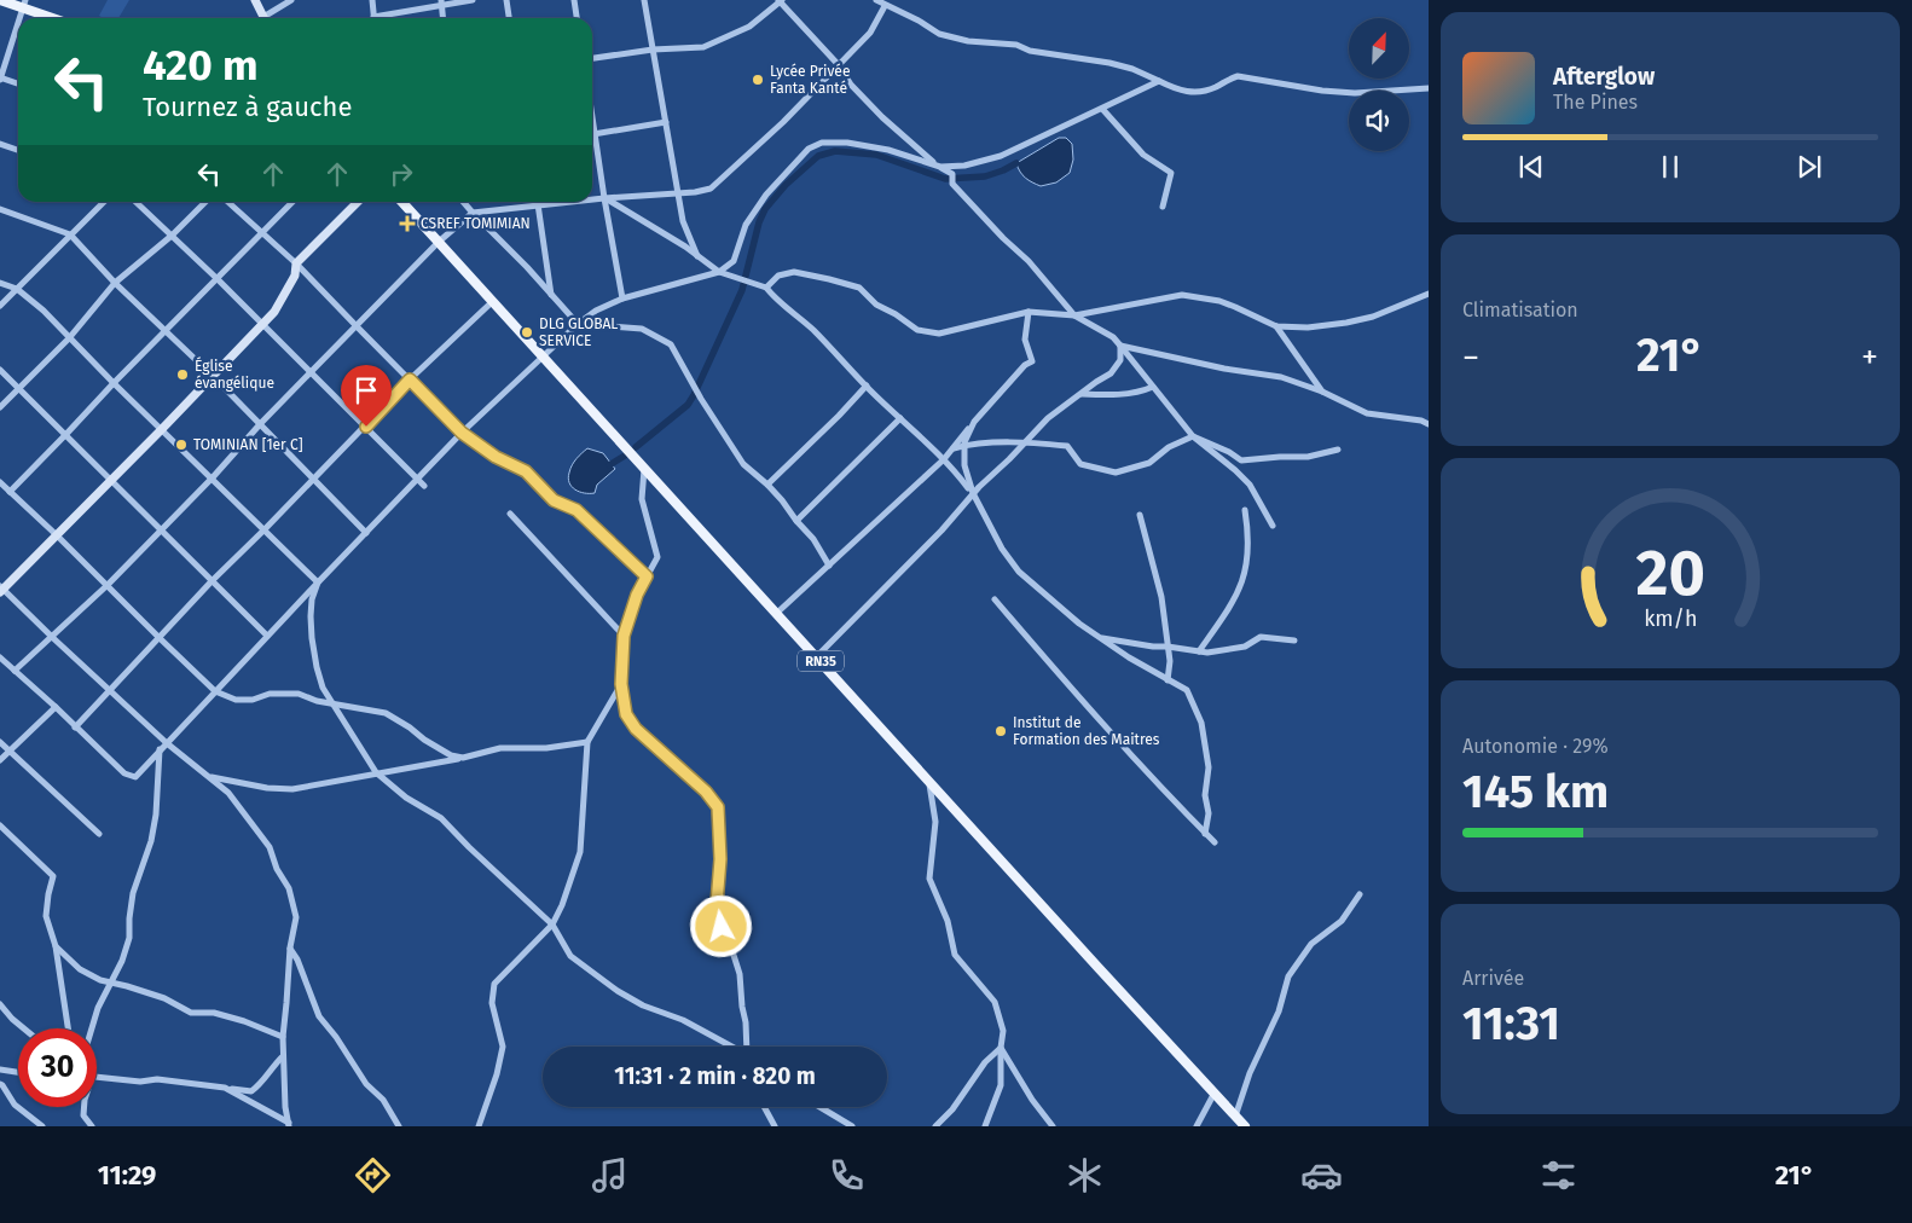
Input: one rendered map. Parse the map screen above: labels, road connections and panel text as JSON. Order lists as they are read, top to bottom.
{
  "streets": {
    "main road": ["RN35"]
  },
  "places": {
    "other": [
      "Lycée Privée Fanta Kanté",
      "DLG GLOBAL SERVICE",
      "Église évangélique",
      "TOMINIAN [1er C]",
      "Institut de Formation des Maitres"
    ],
    "health": ["CSREF TOMIMIAN"]
  },
  "north": "top right",
  "page": {
    "turn": ["420 m", "Tournez à gauche"],
    "song": ["Afterglow", "The Pines"],
    "tile": [
      "Climatisation",
      ["Autonomie · 29%", "145 km"],
      ["Arrivée", "11:31"]
    ],
    "heat": ["−", "21°", "+"],
    "limit": "30",
    "trip": "11:31 · 2 min · 820 m",
    "tabs": ["11:29", "21°"],
    "gauge": ["20", "km/h"]
  }
}
